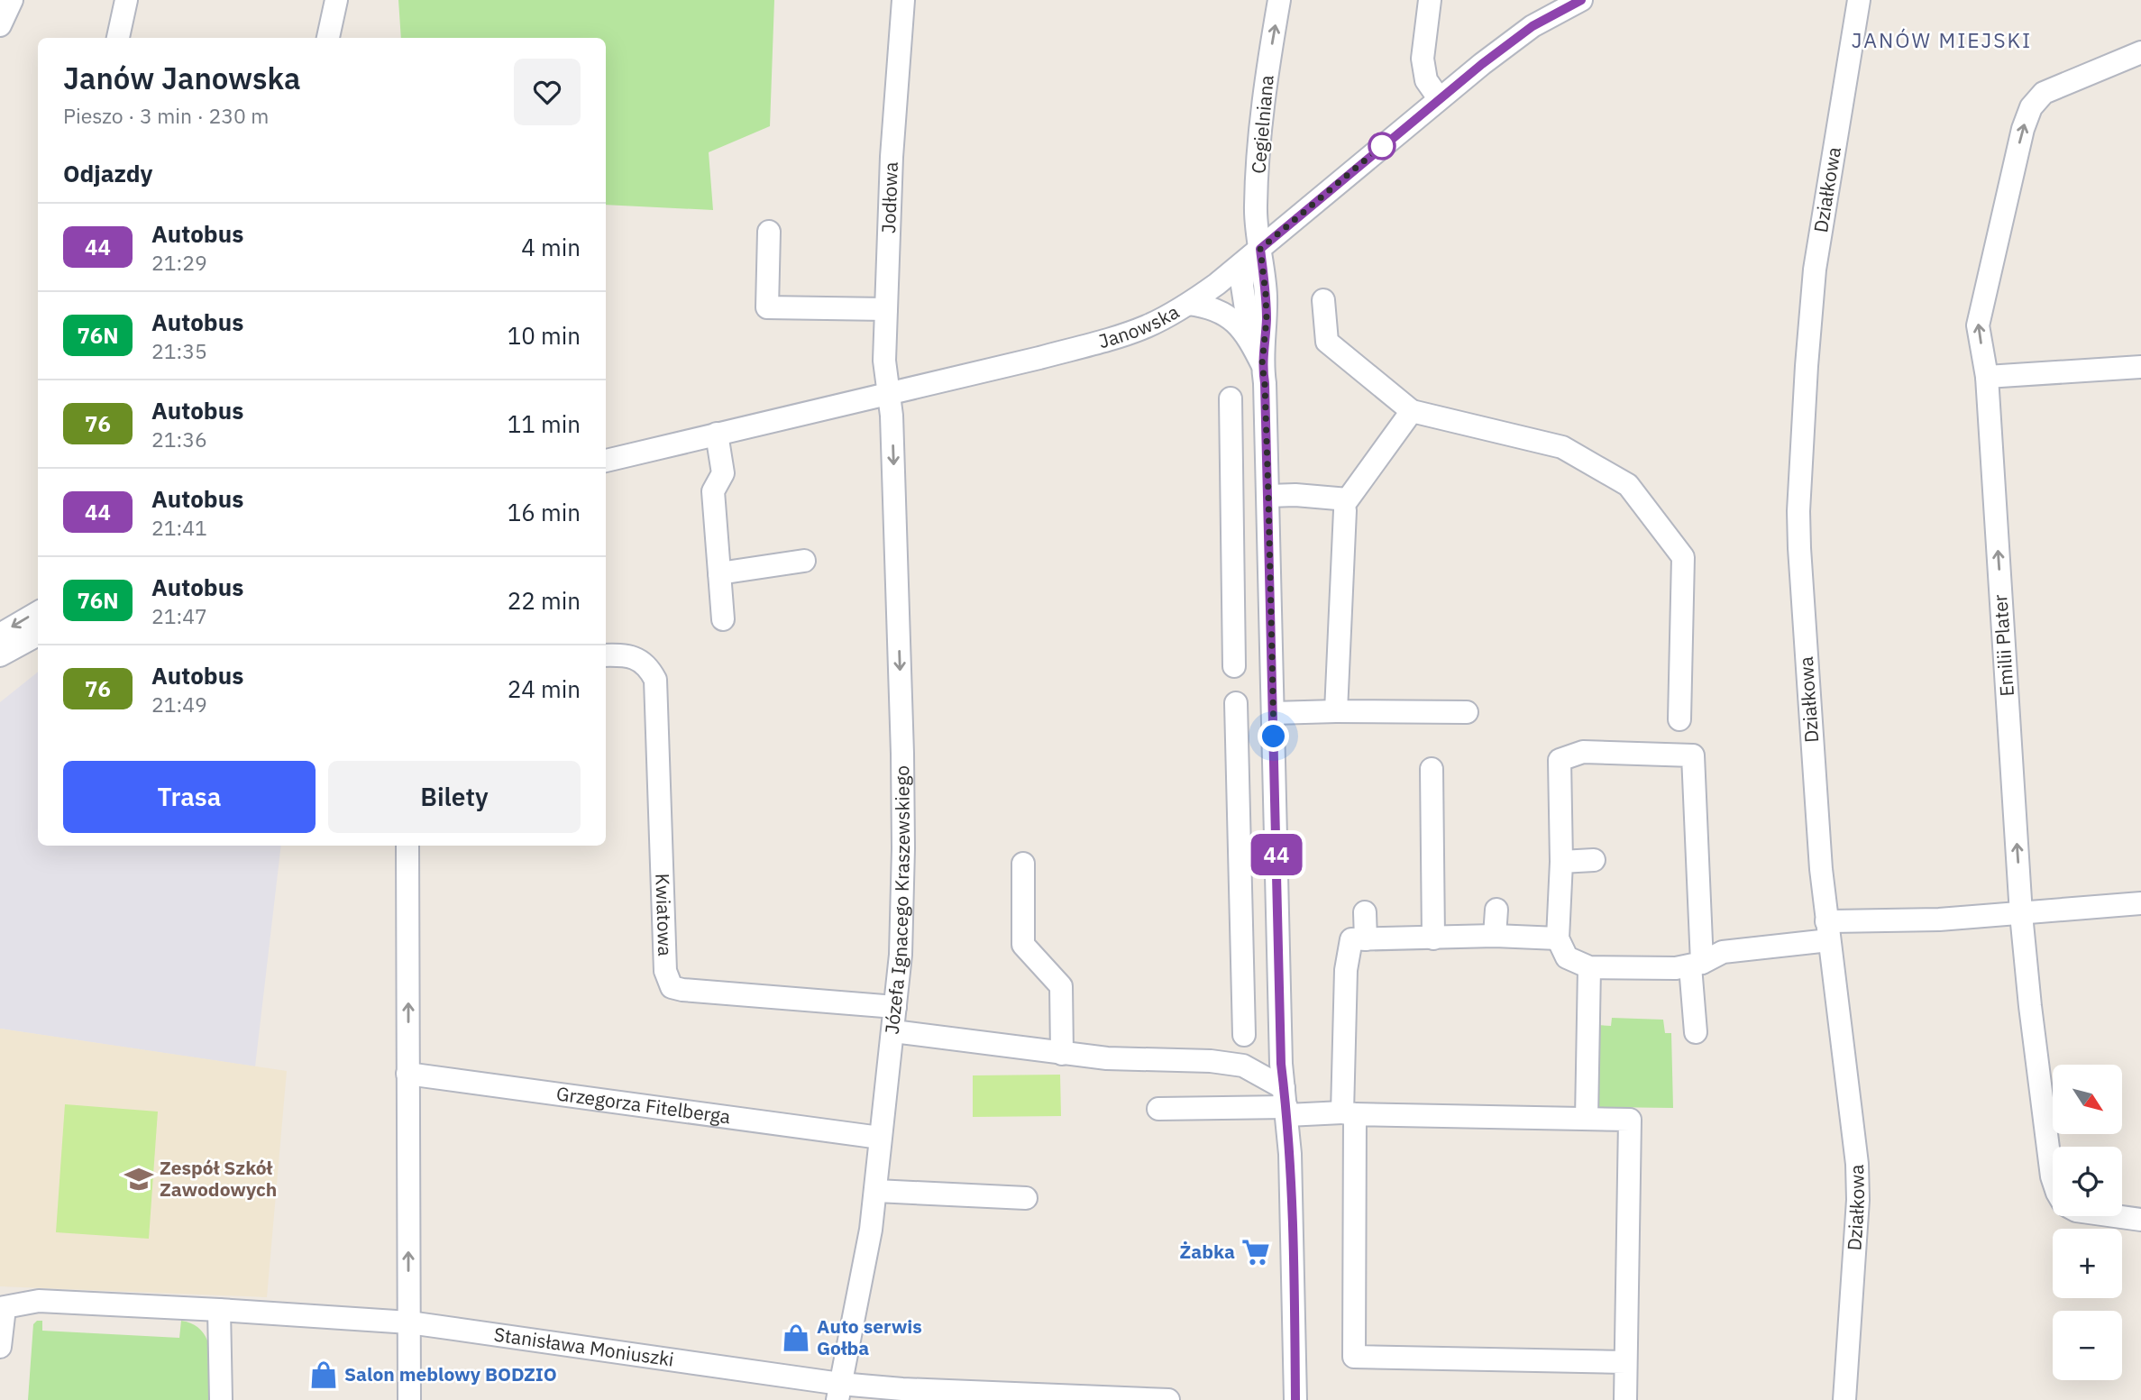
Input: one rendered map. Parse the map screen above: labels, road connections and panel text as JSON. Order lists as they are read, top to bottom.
{
  "streets": {
    "street": [
      "Cegielniana",
      "Działkowa",
      "Jodłowa",
      "Janowska",
      "Emilii Plater",
      "Józefa Ignacego Kraszewskiego",
      "Kwiatowa",
      "Grzegorza Fitelberga",
      "Stanisława Moniuszki"
    ]
  },
  "crossings": [
    ["Cegielniana", "Janowska"],
    ["Jodłowa", "Janowska"],
    ["Jodłowa", "Józefa Ignacego Kraszewskiego"],
    ["Janowska", "Józefa Ignacego Kraszewskiego"],
    ["Józefa Ignacego Kraszewskiego", "Kwiatowa"],
    ["Józefa Ignacego Kraszewskiego", "Grzegorza Fitelberga"],
    ["Józefa Ignacego Kraszewskiego", "Stanisława Moniuszki"]
  ],
  "one_way": ["Emilii Plater"],
  "districts": ["JANÓW MIEJSKI"],
  "places": {
    "school or university": ["Zespół Szkół Zawodowych"],
    "supermarket": ["Żabka"],
    "shop": ["Auto serwis Gołba", "Salon meblowy BODZIO"]
  },
  "lines": ["bus line 44"],
  "north": "bottom right",
  "page": {
    "on_map": "44",
    "heading": [
      ["Janów Janowska", "Pieszo · 3 min · 230 m"],
      "Odjazdy"
    ],
    "list": [
      {
        "mark": "44",
        "name": "Autobus",
        "note": "21:29",
        "value": "4 min"
      },
      {
        "mark": "76N",
        "name": "Autobus",
        "note": "21:35",
        "value": "10 min"
      },
      {
        "mark": "76",
        "name": "Autobus",
        "note": "21:36",
        "value": "11 min"
      },
      {
        "mark": "44",
        "name": "Autobus",
        "note": "21:41",
        "value": "16 min"
      },
      {
        "mark": "76N",
        "name": "Autobus",
        "note": "21:47",
        "value": "22 min"
      },
      {
        "mark": "76",
        "name": "Autobus",
        "note": "21:49",
        "value": "24 min"
      }
    ],
    "buttons": ["Trasa", "Bilety"],
    "map_buttons": ["+", "−"]
  }
}
